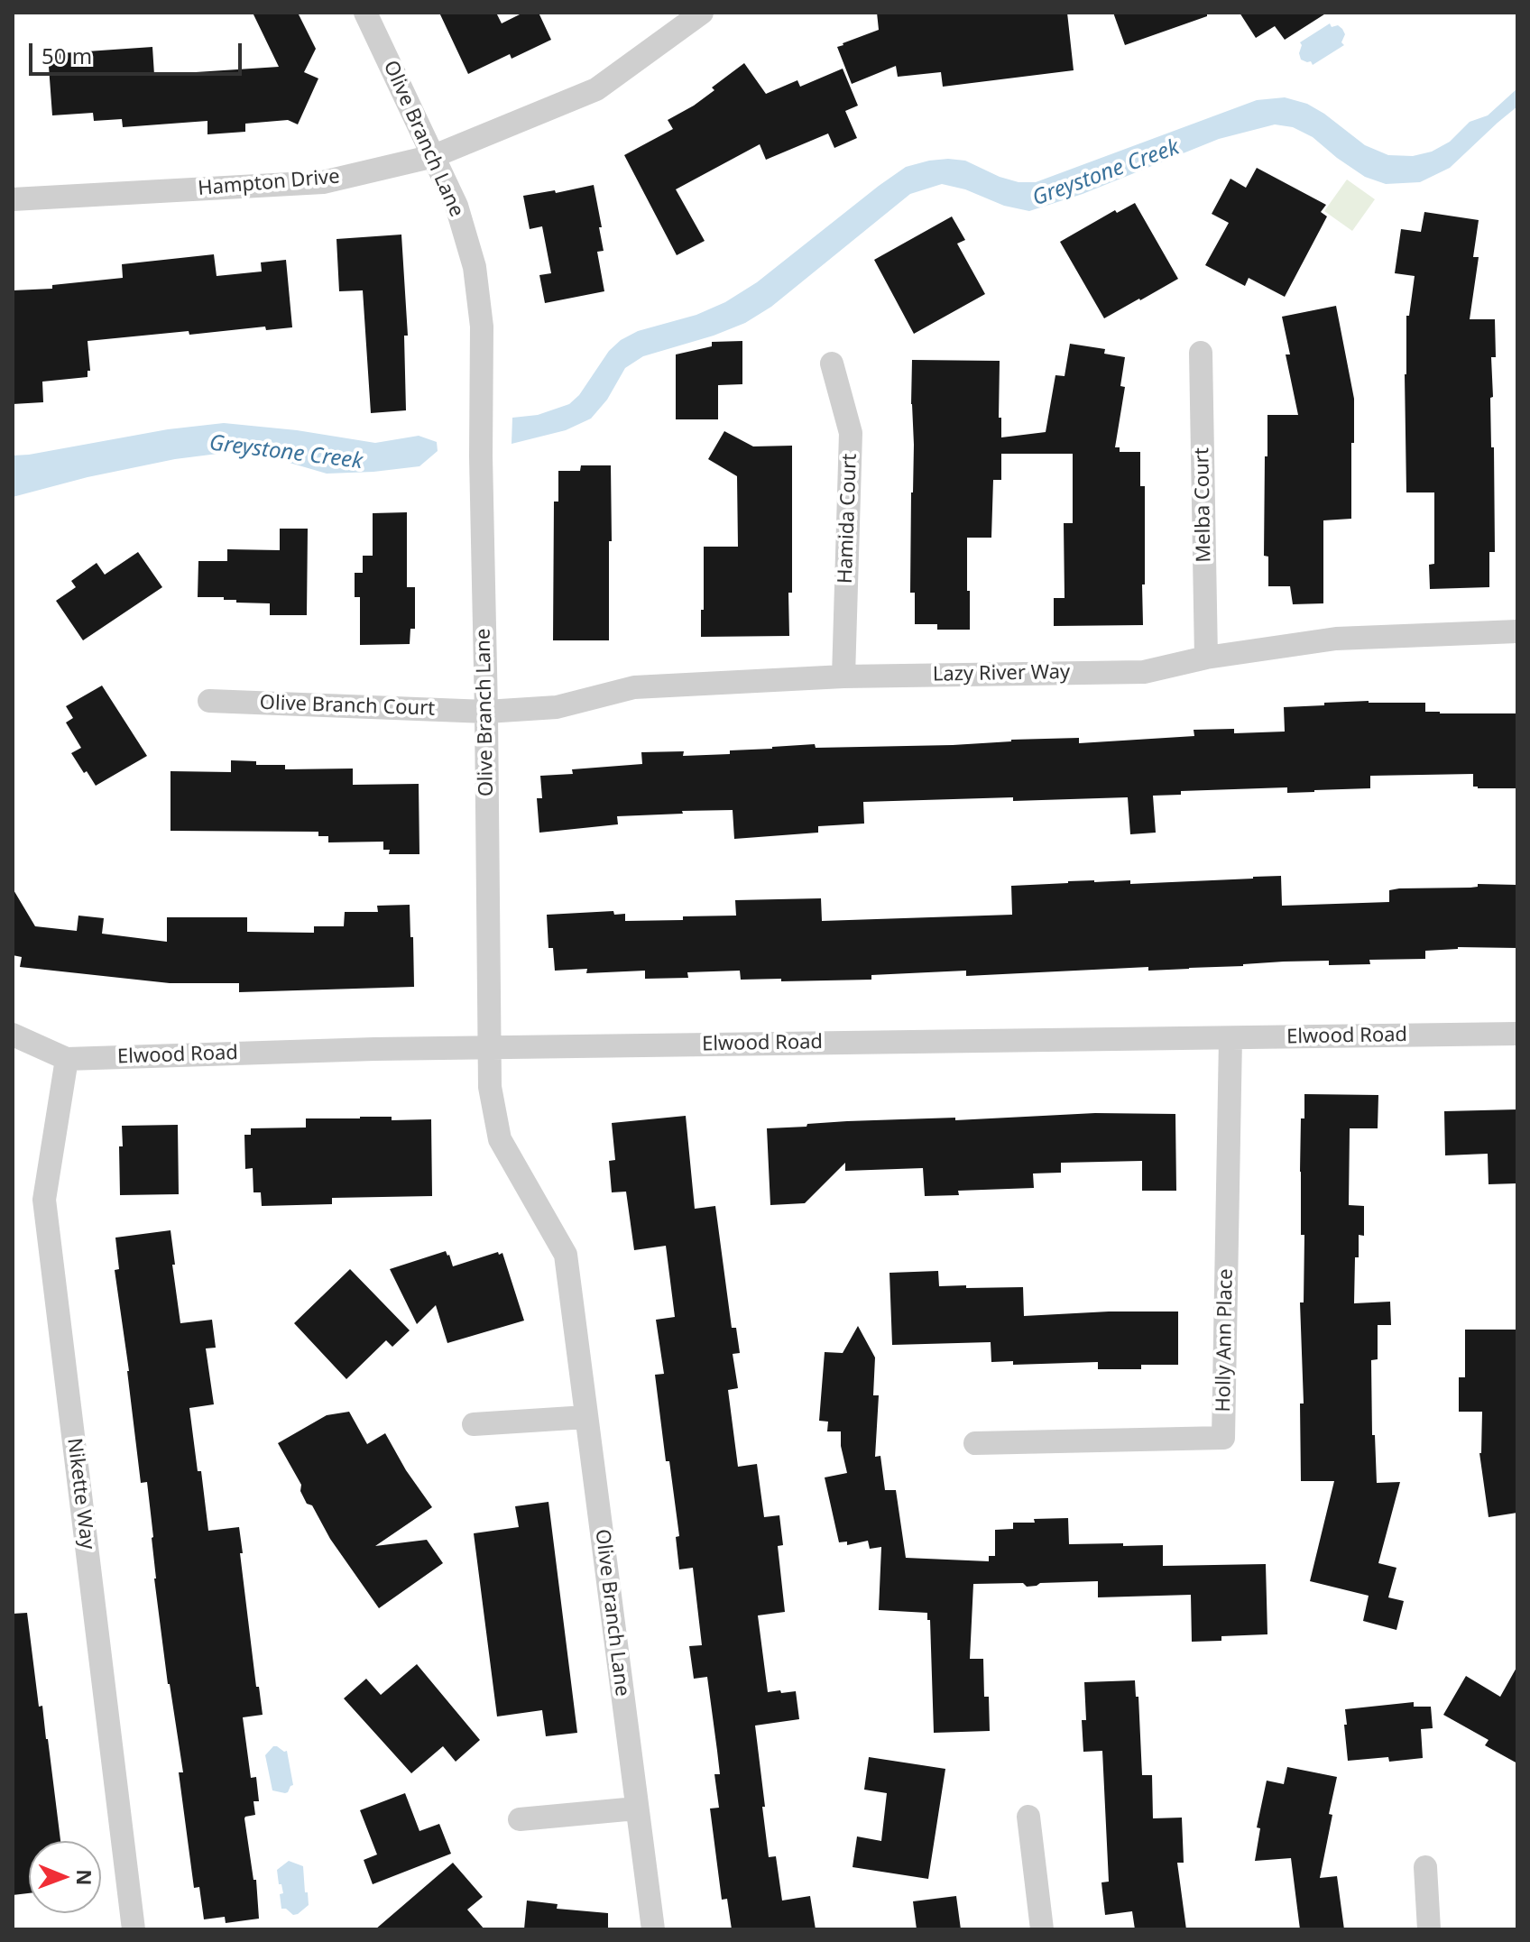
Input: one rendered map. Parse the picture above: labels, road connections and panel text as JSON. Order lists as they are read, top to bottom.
{
  "streets": {
    "street": [
      "Olive Branch Lane",
      "Hampton Drive",
      "Melba Court",
      "Hamida Court",
      "Lazy River Way",
      "Olive Branch Court",
      "Elwood Road",
      "Holly Ann Place",
      "Nikette Way"
    ]
  },
  "crossings": [
    ["Olive Branch Lane", "Hampton Drive"],
    ["Olive Branch Lane", "Lazy River Way"],
    ["Olive Branch Lane", "Olive Branch Court"],
    ["Olive Branch Lane", "Elwood Road"],
    ["Melba Court", "Lazy River Way"],
    ["Hamida Court", "Lazy River Way"],
    ["Lazy River Way", "Olive Branch Court"],
    ["Elwood Road", "Holly Ann Place"],
    ["Elwood Road", "Nikette Way"]
  ],
  "water": ["Greystone Creek"],
  "scale_bar": "50 m",
  "north": "right"
}
